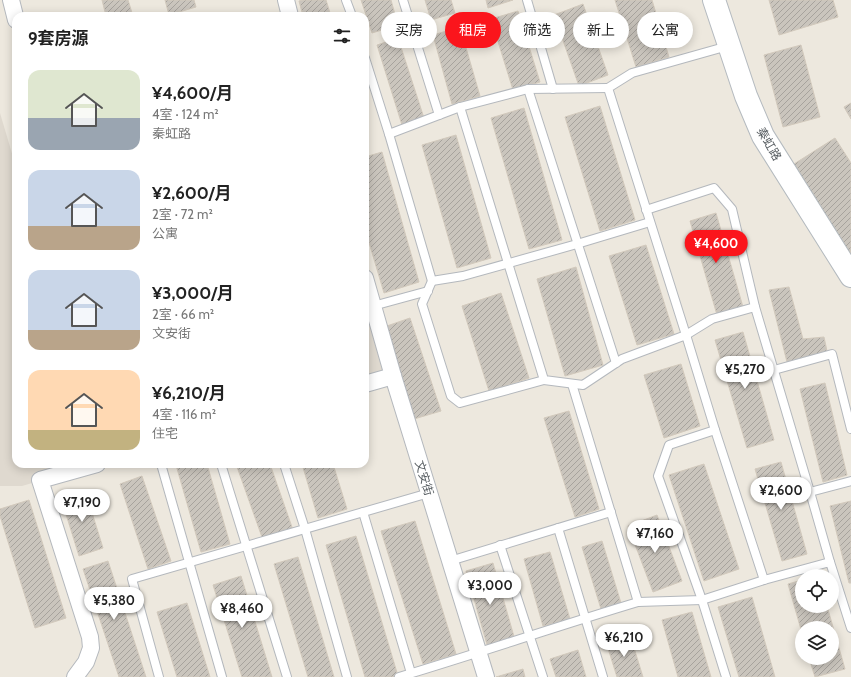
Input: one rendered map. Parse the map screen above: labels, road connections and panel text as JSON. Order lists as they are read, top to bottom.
{
  "streets": {
    "street": ["秦虹路", "文安街"]
  },
  "page": {
    "chip": [
      "买房",
      "租房",
      "筛选",
      "新上",
      "公寓"
    ],
    "heading": "9套房源",
    "list": [
      {
        "name": "¥4,600/月",
        "note": "4室 · 124 m² · 秦虹路"
      },
      {
        "name": "¥2,600/月",
        "note": "2室 · 72 m² · 公寓"
      },
      {
        "name": "¥3,000/月",
        "note": "2室 · 66 m² · 文安街"
      },
      {
        "name": "¥6,210/月",
        "note": "4室 · 116 m² · 住宅"
      }
    ],
    "price": [
      "¥4,600",
      "¥5,270",
      "¥2,600",
      "¥7,190",
      "¥7,160",
      "¥3,000",
      "¥5,380",
      "¥8,460",
      "¥6,210"
    ]
  }
}
